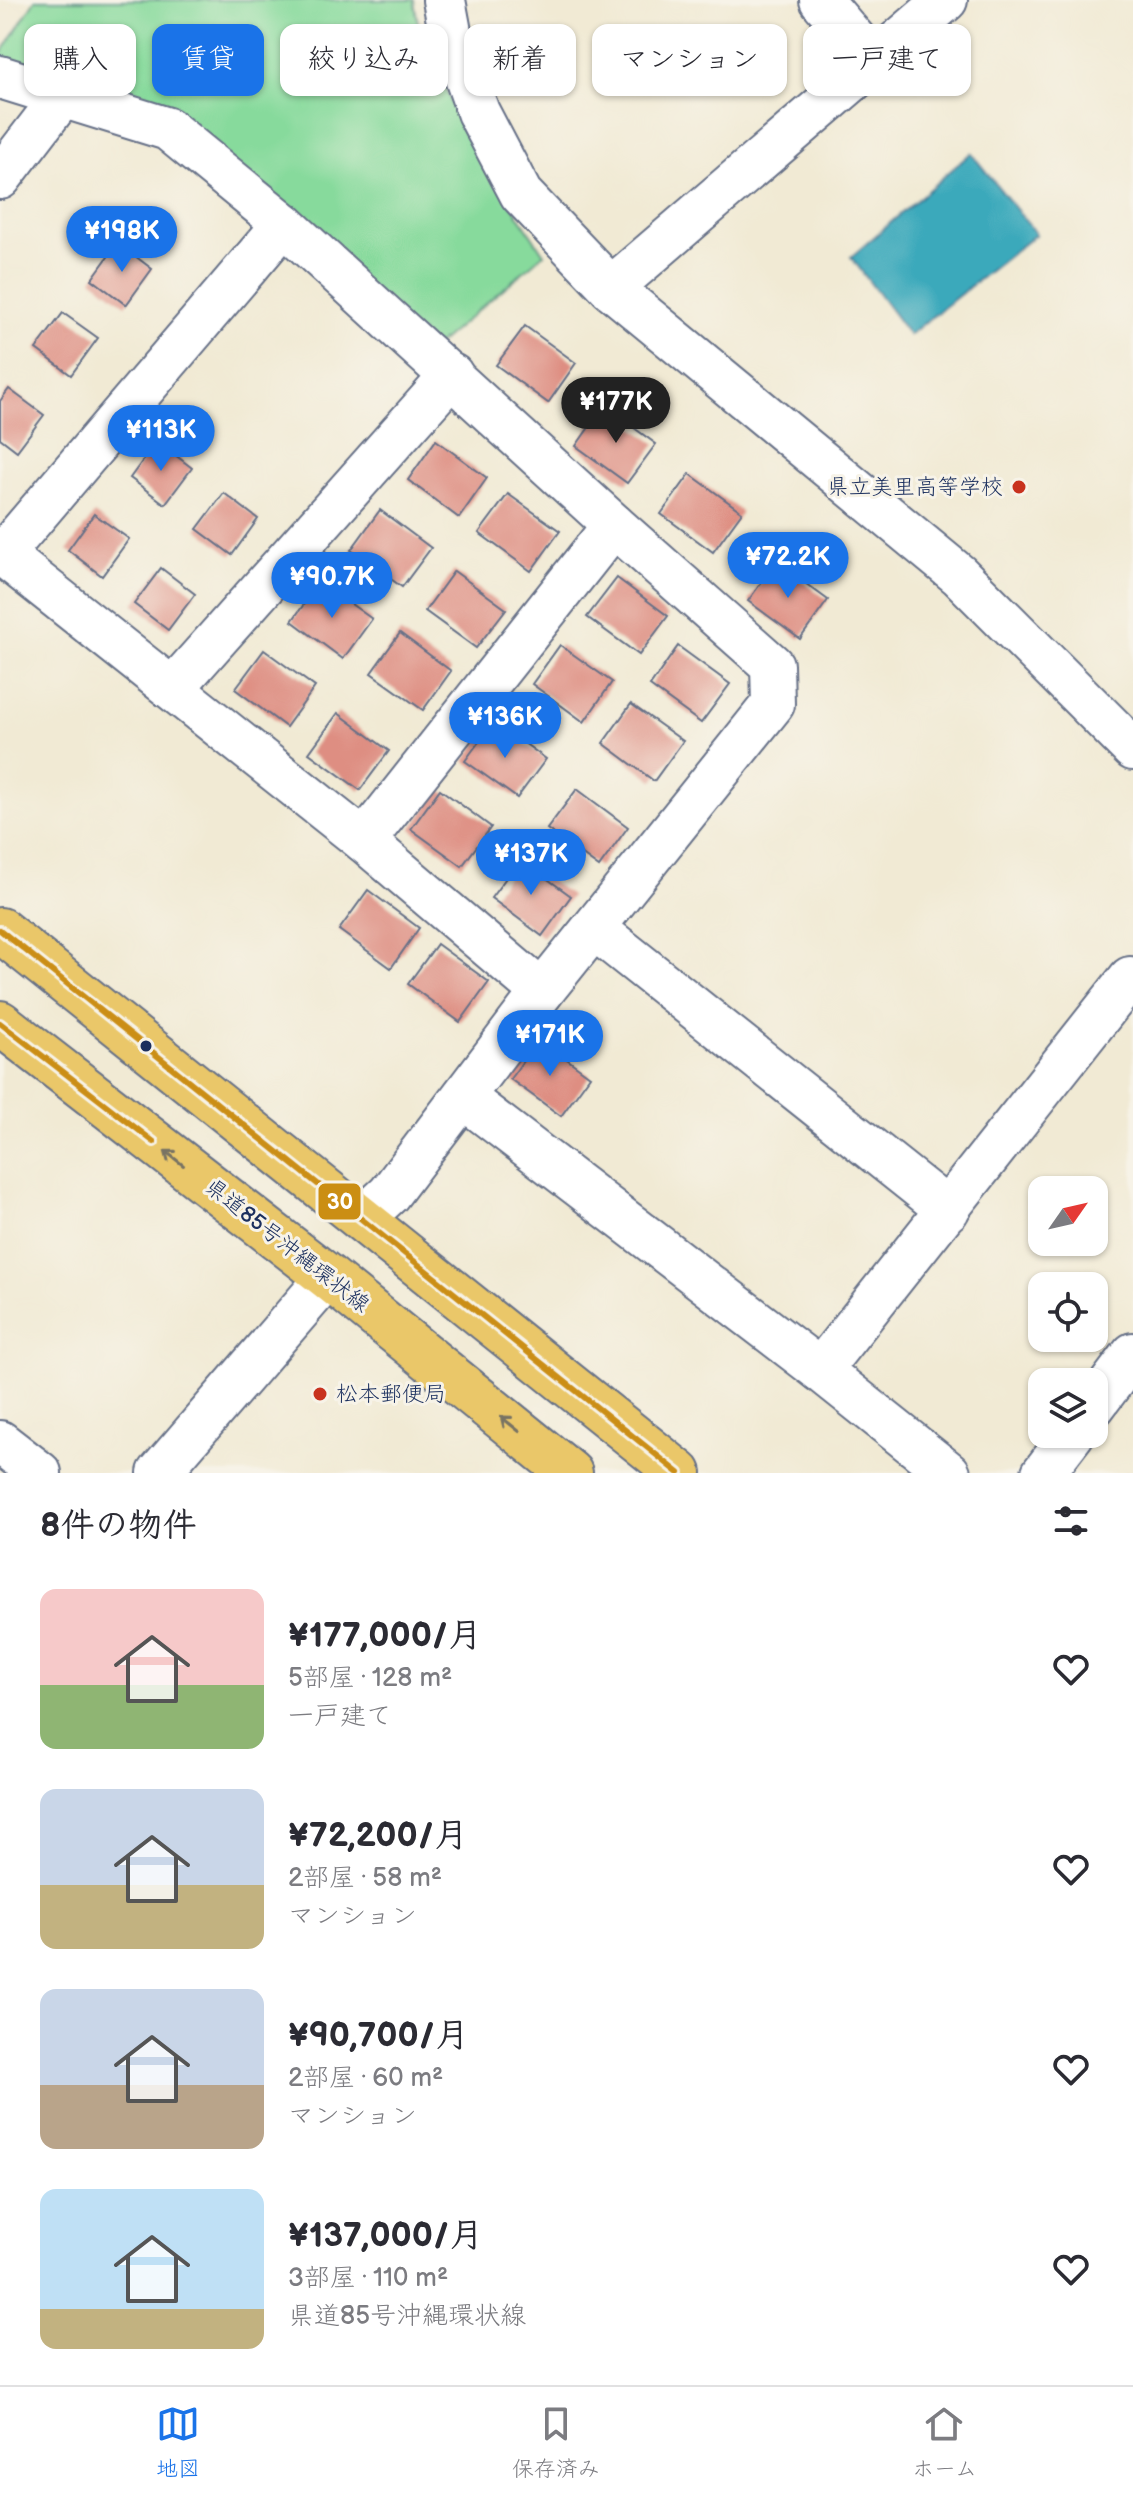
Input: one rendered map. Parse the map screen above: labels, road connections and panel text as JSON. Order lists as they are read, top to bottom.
{
  "streets": {
    "main road": ["県道85号沖縄環状線"]
  },
  "places": ["県立美里高等学校", "松本郵便局"],
  "lines": ["transit line 30"],
  "north": "top right",
  "page": {
    "chip": [
      "購入",
      "賃貸",
      "絞り込み",
      "新着",
      "マンション",
      "一戸建て"
    ],
    "price": [
      "¥198K",
      "¥177K",
      "¥113K",
      "¥72.2K",
      "¥90.7K",
      "¥136K",
      "¥137K",
      "¥171K"
    ],
    "heading": "8件の物件",
    "list": [
      {
        "name": "¥177,000/月",
        "note": "5部屋 · 128 m² · 一戸建て"
      },
      {
        "name": "¥72,200/月",
        "note": "2部屋 · 58 m² · マンション"
      },
      {
        "name": "¥90,700/月",
        "note": "2部屋 · 60 m² · マンション"
      },
      {
        "name": "¥137,000/月",
        "note": "3部屋 · 110 m² · 県道85号沖縄環状線"
      }
    ],
    "tabs": ["地図", "保存済み", "ホーム"]
  }
}
